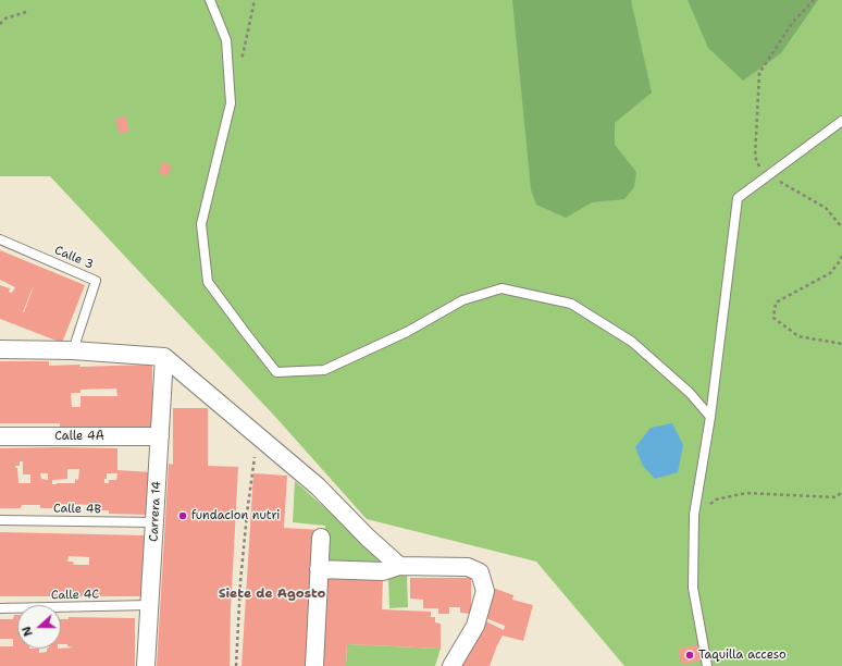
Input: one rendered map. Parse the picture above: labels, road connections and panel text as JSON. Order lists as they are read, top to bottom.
{
  "streets": {
    "street": ["Calle 4A", "Carrera 14"],
    "lane": ["Calle 3", "Calle 4B", "Calle 4C"]
  },
  "crossings": [
    ["Calle 4A", "Carrera 14"],
    ["Calle 4B", "Carrera 14"],
    ["Carrera 14", "Calle 4C"]
  ],
  "districts": ["Siete de Agosto"],
  "places": ["fundacion nutri", "Taquilla acceso"],
  "north": "left"
}
